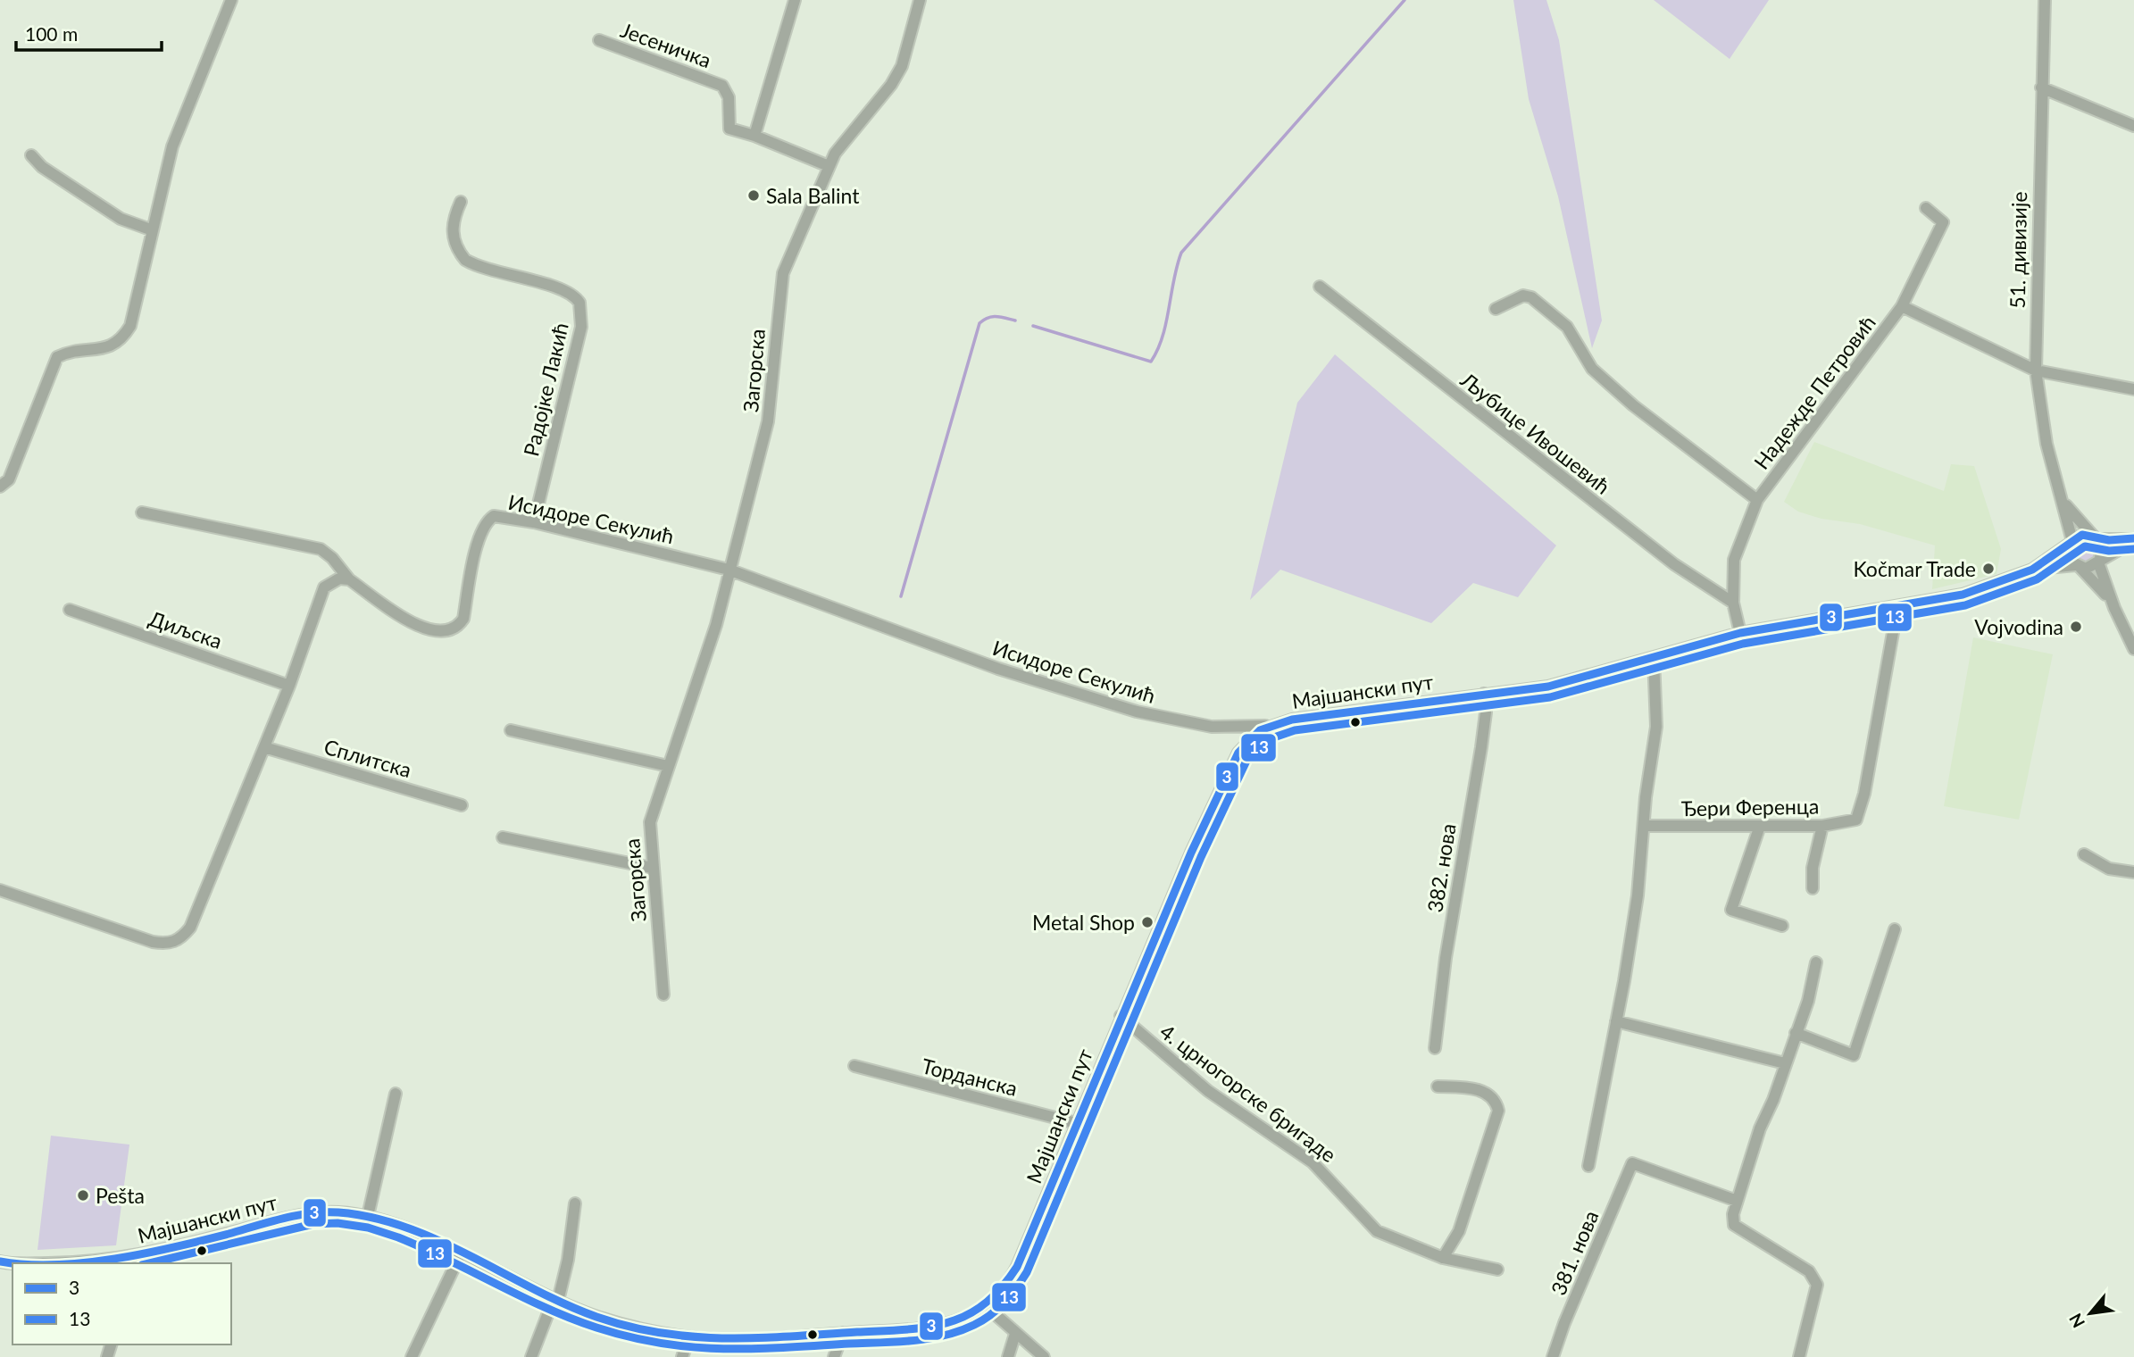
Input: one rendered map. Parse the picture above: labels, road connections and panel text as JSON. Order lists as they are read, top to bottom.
{
  "streets": {
    "street": [
      "Јесеничка",
      "51. дивизије",
      "Загорска",
      "Радојке Лакић",
      "Надежде Петровић",
      "Љубице Ивошевић",
      "Исидоре Секулић",
      "Диљска",
      "Мајшански пут",
      "Сплитска",
      "Ђери Ференца",
      "382. нова",
      "Торданска",
      "4. црногорске бригаде",
      "381. нова"
    ]
  },
  "crossings": [
    ["Јесеничка", "Загорска"],
    ["51. дивизије", "Надежде Петровић"],
    ["51. дивизије", "Мајшански пут"],
    ["Загорска", "Исидоре Секулић"],
    ["Радојке Лакић", "Исидоре Секулић"],
    ["Надежде Петровић", "Љубице Ивошевић"],
    ["Надежде Петровић", "Мајшански пут"],
    ["Исидоре Секулић", "Мајшански пут"],
    ["Мајшански пут", "Ђери Ференца"],
    ["Мајшански пут", "382. нова"],
    ["Мајшански пут", "Торданска"],
    ["Мајшански пут", "4. црногорске бригаде"]
  ],
  "places": [
    "Sala Balint",
    "Kočmar Trade",
    "Vojvodina",
    "Metal Shop",
    "Pešta"
  ],
  "lines": ["transit line 3", "transit line 13"],
  "legend": ["3", "13"],
  "scale_bar": "100 m",
  "north": "bottom left"
}
